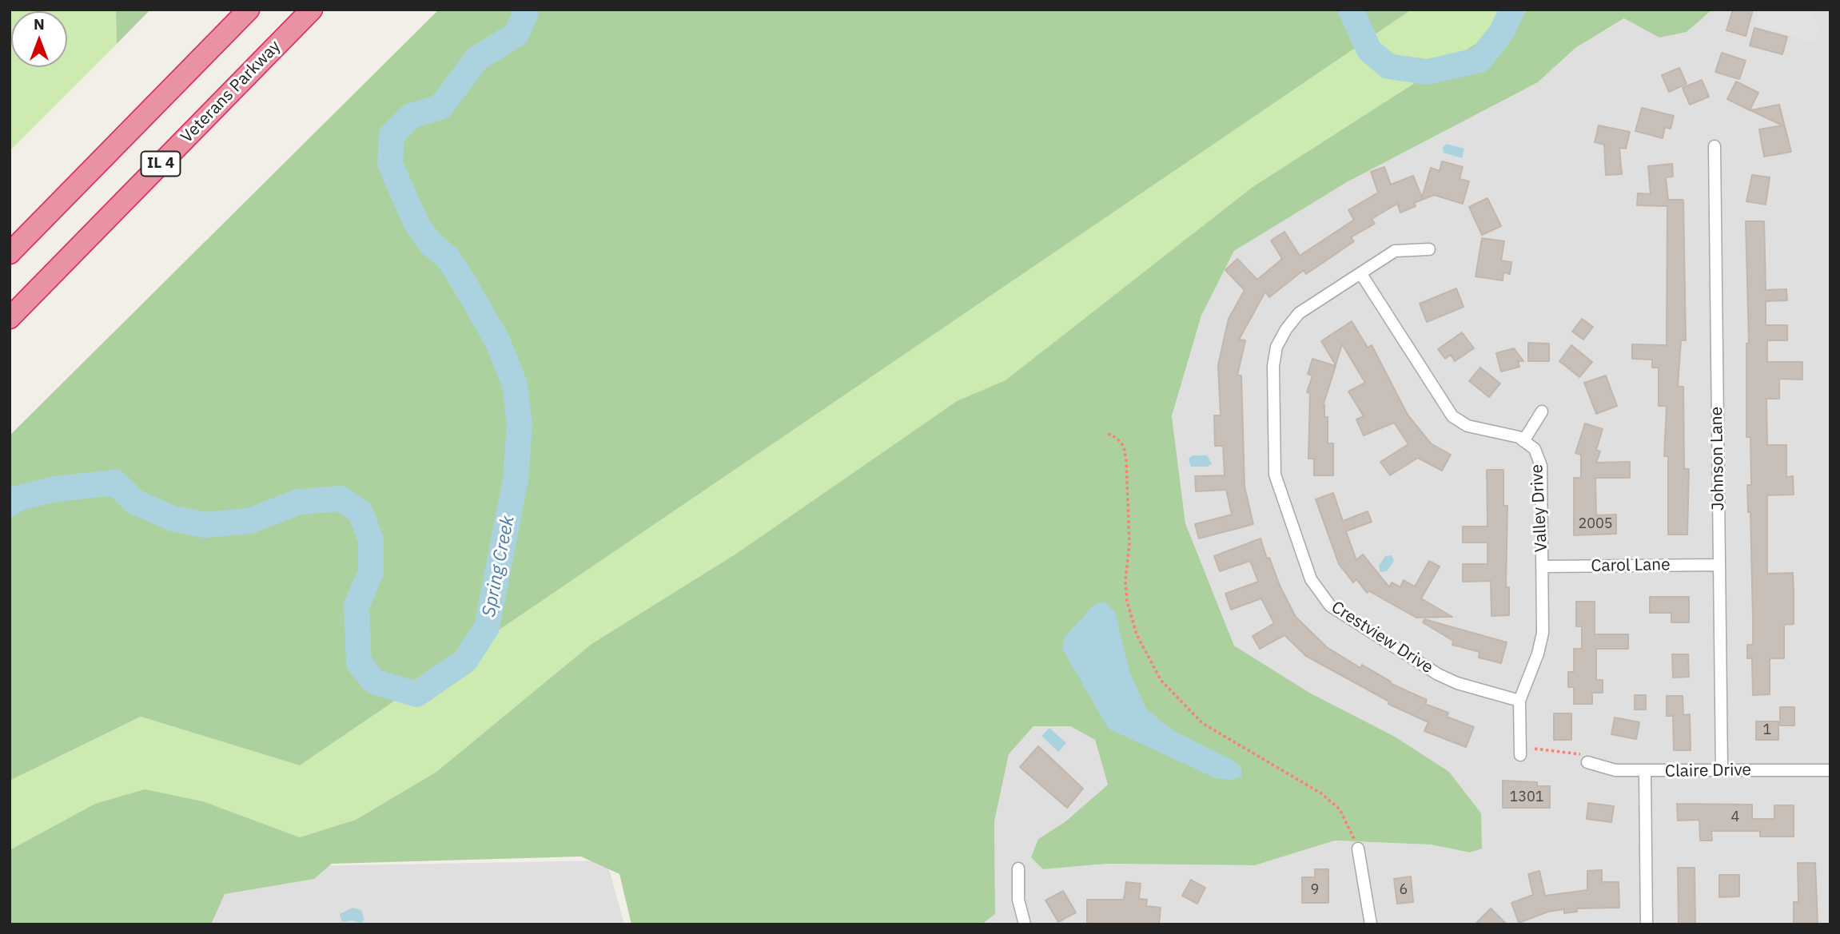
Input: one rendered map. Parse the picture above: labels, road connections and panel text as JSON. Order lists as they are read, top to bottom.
{
  "streets": {
    "highway": ["Veterans Parkway", "IL 4"],
    "street": [
      "Johnson Lane",
      "Valley Drive",
      "Carol Lane",
      "Crestview Drive",
      "Claire Drive"
    ]
  },
  "crossings": [
    ["Johnson Lane", "Carol Lane"],
    ["Johnson Lane", "Claire Drive"],
    ["Valley Drive", "Carol Lane"],
    ["Valley Drive", "Crestview Drive"]
  ],
  "water": ["Spring Creek"],
  "house_numbers": [
    "2005",
    "1",
    "1301",
    "4",
    "9",
    "6"
  ],
  "north": "top"
}
